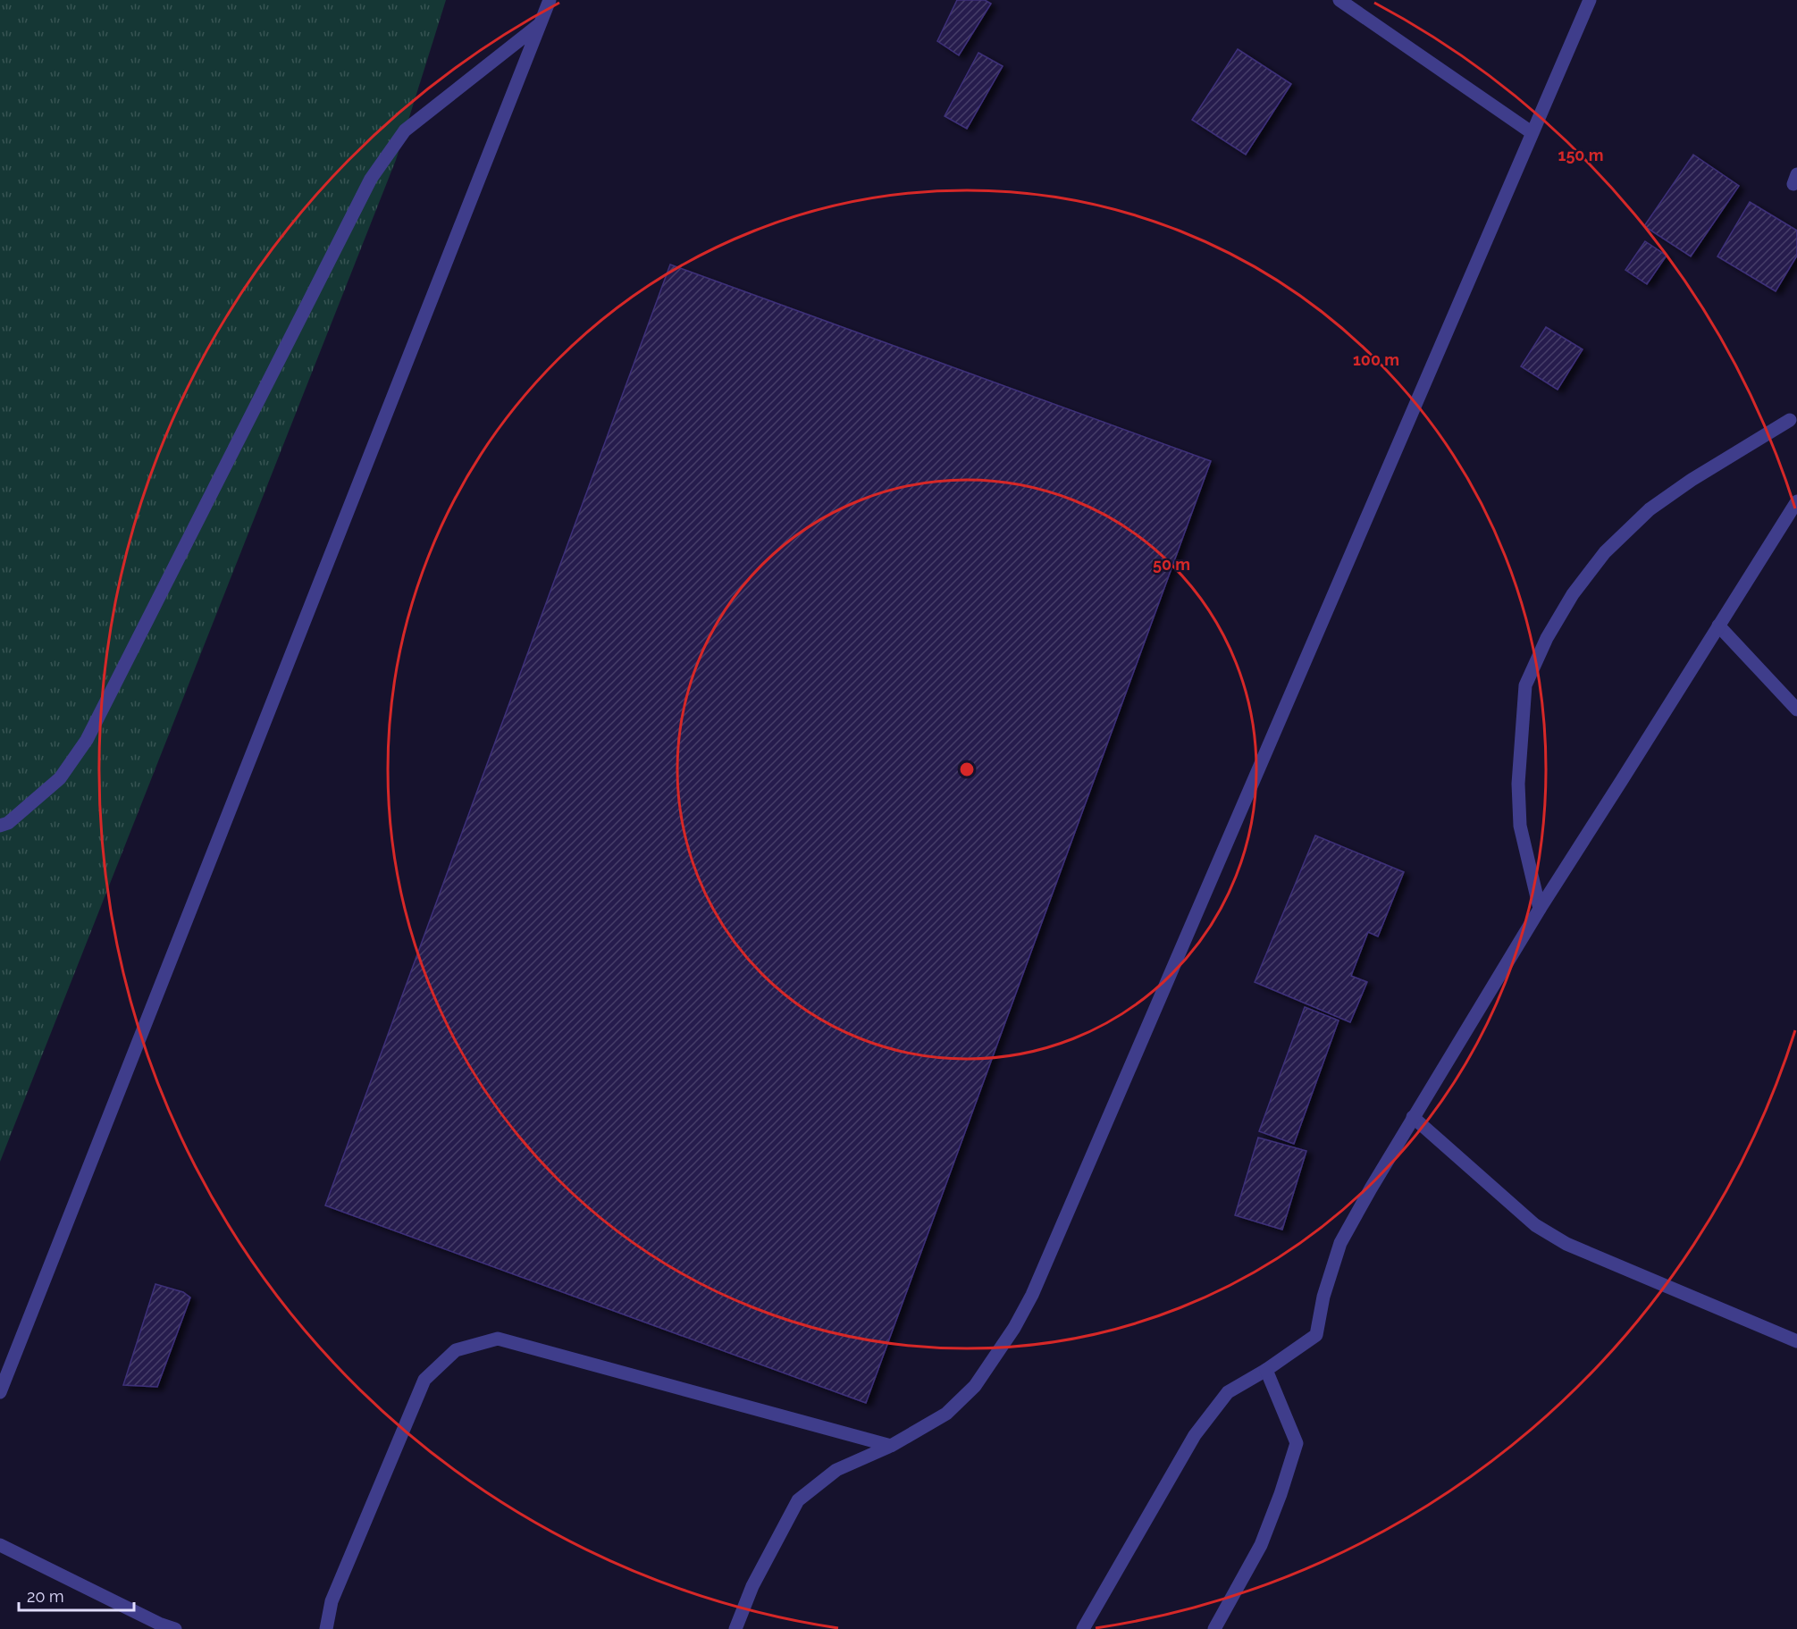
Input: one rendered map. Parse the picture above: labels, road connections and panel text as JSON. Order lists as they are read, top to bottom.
{
  "scale_bar": "20 m",
  "rings": ["150 m", "100 m", "50 m"]
}
